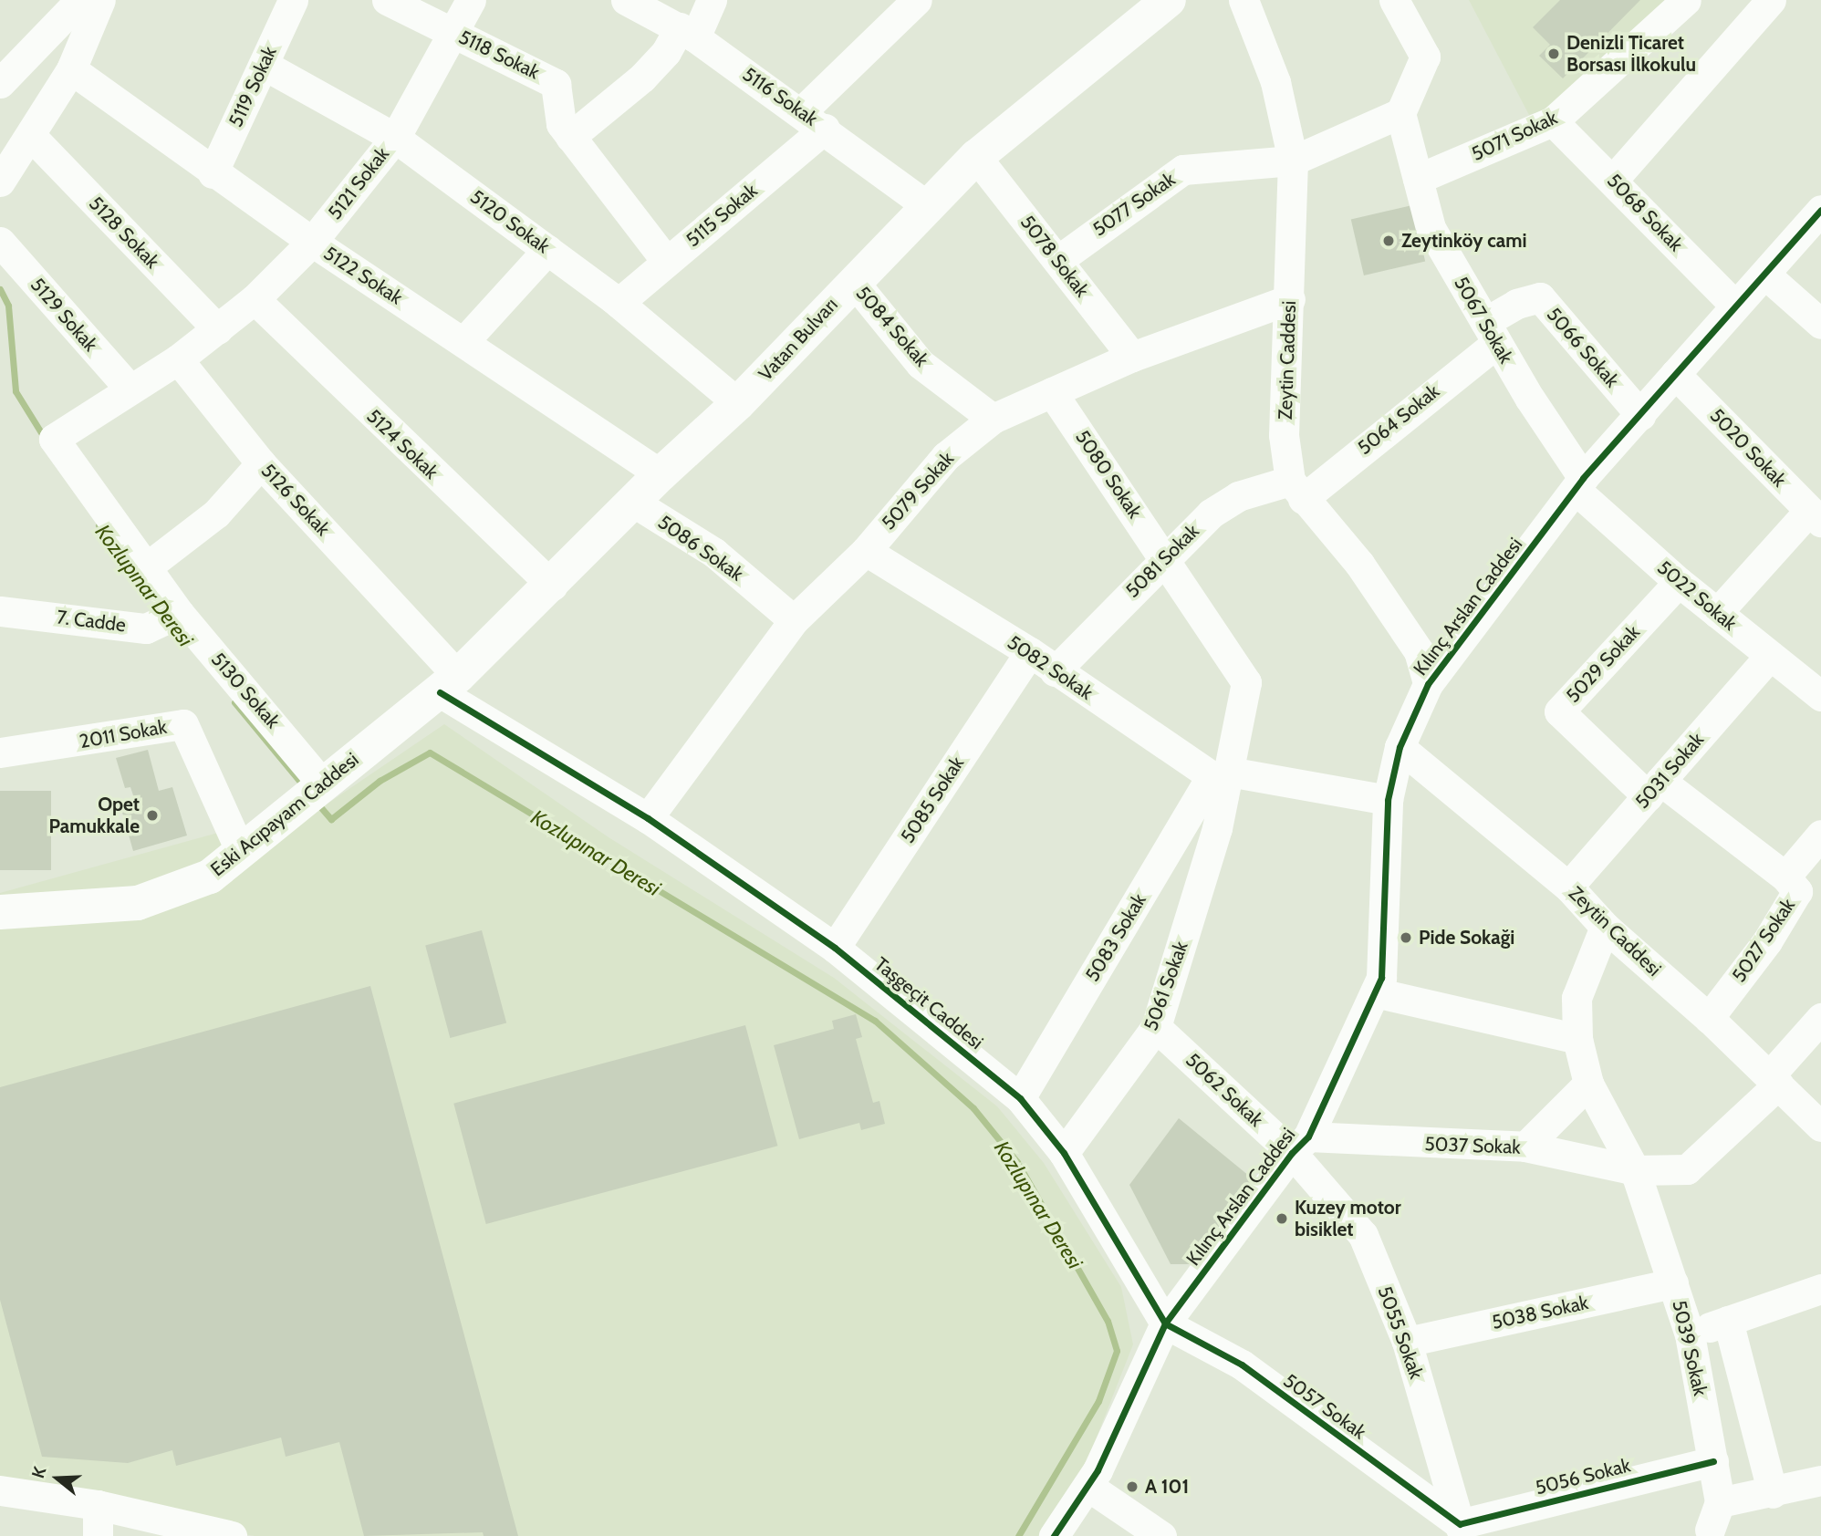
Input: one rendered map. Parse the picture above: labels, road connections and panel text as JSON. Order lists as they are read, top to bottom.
{
  "streets": {
    "main road": ["Vatan Bulvarı", "Eski Acıpayam Caddesi"],
    "street": [
      "5118 Sokak",
      "5119 Sokak",
      "5116 Sokak",
      "5071 Sokak",
      "5121 Sokak",
      "5077 Sokak",
      "5068 Sokak",
      "5115 Sokak",
      "5120 Sokak",
      "5128 Sokak",
      "5078 Sokak",
      "5122 Sokak",
      "5129 Sokak",
      "5067 Sokak",
      "5084 Sokak",
      "5066 Sokak",
      "Zeytin Caddesi",
      "5064 Sokak",
      "5124 Sokak",
      "5020 Sokak",
      "5080 Sokak",
      "5079 Sokak",
      "5126 Sokak",
      "5086 Sokak",
      "5081 Sokak",
      "5022 Sokak",
      "Kılınç Arslan Caddesi",
      "7. Cadde",
      "5029 Sokak",
      "5082 Sokak",
      "5130 Sokak",
      "2011 Sokak",
      "5031 Sokak",
      "5085 Sokak",
      "5083 Sokak",
      "5027 Sokak",
      "5061 Sokak",
      "Taşgeçit Caddesi",
      "5062 Sokak",
      "5037 Sokak",
      "5038 Sokak",
      "5055 Sokak",
      "5039 Sokak",
      "5057 Sokak",
      "5056 Sokak"
    ]
  },
  "crossings": [
    ["5118 Sokak", "5121 Sokak"],
    ["5118 Sokak", "5115 Sokak"],
    ["5119 Sokak", "5120 Sokak"],
    ["5119 Sokak", "5122 Sokak"],
    ["5116 Sokak", "5115 Sokak"],
    ["5116 Sokak", "Vatan Bulvarı"],
    ["5071 Sokak", "5068 Sokak"],
    ["5071 Sokak", "5067 Sokak"],
    ["5121 Sokak", "5120 Sokak"],
    ["5121 Sokak", "5128 Sokak"],
    ["5121 Sokak", "5122 Sokak"],
    ["5121 Sokak", "5124 Sokak"],
    ["5121 Sokak", "5126 Sokak"],
    ["5077 Sokak", "5078 Sokak"],
    ["5077 Sokak", "5067 Sokak"],
    ["5077 Sokak", "Zeytin Caddesi"],
    ["5068 Sokak", "Kılınç Arslan Caddesi"],
    ["5115 Sokak", "5120 Sokak"],
    ["5120 Sokak", "Vatan Bulvarı"],
    ["5078 Sokak", "Vatan Bulvarı"],
    ["5078 Sokak", "5079 Sokak"],
    ["5122 Sokak", "Vatan Bulvarı"],
    ["5129 Sokak", "5130 Sokak"],
    ["5067 Sokak", "5066 Sokak"],
    ["5067 Sokak", "5064 Sokak"],
    ["5067 Sokak", "5022 Sokak"],
    ["5067 Sokak", "Kılınç Arslan Caddesi"],
    ["5084 Sokak", "Vatan Bulvarı"],
    ["5084 Sokak", "5079 Sokak"],
    ["Vatan Bulvarı", "5124 Sokak"],
    ["Vatan Bulvarı", "5126 Sokak"],
    ["Vatan Bulvarı", "5086 Sokak"],
    ["Vatan Bulvarı", "Eski Acıpayam Caddesi"],
    ["Vatan Bulvarı", "Taşgeçit Caddesi"],
    ["5066 Sokak", "5064 Sokak"],
    ["5066 Sokak", "Kılınç Arslan Caddesi"],
    ["Zeytin Caddesi", "5064 Sokak"],
    ["Zeytin Caddesi", "5079 Sokak"],
    ["Zeytin Caddesi", "5081 Sokak"],
    ["Zeytin Caddesi", "Kılınç Arslan Caddesi"],
    ["Zeytin Caddesi", "5031 Sokak"],
    ["Zeytin Caddesi", "5027 Sokak"],
    ["Zeytin Caddesi", "5037 Sokak"],
    ["Zeytin Caddesi", "5039 Sokak"],
    ["5064 Sokak", "5081 Sokak"],
    ["5020 Sokak", "Kılınç Arslan Caddesi"],
    ["5080 Sokak", "5079 Sokak"],
    ["5080 Sokak", "5081 Sokak"],
    ["5080 Sokak", "5061 Sokak"],
    ["5079 Sokak", "5086 Sokak"],
    ["5079 Sokak", "5082 Sokak"],
    ["5079 Sokak", "Taşgeçit Caddesi"],
    ["5126 Sokak", "Eski Acıpayam Caddesi"],
    ["5126 Sokak", "Taşgeçit Caddesi"],
    ["5081 Sokak", "5082 Sokak"],
    ["5081 Sokak", "5061 Sokak"],
    ["5022 Sokak", "Kılınç Arslan Caddesi"],
    ["5022 Sokak", "5029 Sokak"],
    ["5022 Sokak", "5031 Sokak"],
    ["Kılınç Arslan Caddesi", "Taşgeçit Caddesi"],
    ["Kılınç Arslan Caddesi", "5062 Sokak"],
    ["Kılınç Arslan Caddesi", "5037 Sokak"],
    ["Kılınç Arslan Caddesi", "5055 Sokak"],
    ["Kılınç Arslan Caddesi", "5057 Sokak"],
    ["7. Cadde", "5130 Sokak"],
    ["5029 Sokak", "5031 Sokak"],
    ["5082 Sokak", "5085 Sokak"],
    ["5082 Sokak", "5083 Sokak"],
    ["5082 Sokak", "5061 Sokak"],
    ["5130 Sokak", "Eski Acıpayam Caddesi"],
    ["2011 Sokak", "Eski Acıpayam Caddesi"],
    ["5085 Sokak", "Taşgeçit Caddesi"],
    ["Eski Acıpayam Caddesi", "Taşgeçit Caddesi"],
    ["5083 Sokak", "5061 Sokak"],
    ["5083 Sokak", "Taşgeçit Caddesi"],
    ["5061 Sokak", "Taşgeçit Caddesi"],
    ["5061 Sokak", "5062 Sokak"],
    ["Taşgeçit Caddesi", "5057 Sokak"],
    ["5062 Sokak", "5037 Sokak"],
    ["5062 Sokak", "5055 Sokak"],
    ["5037 Sokak", "5055 Sokak"],
    ["5037 Sokak", "5039 Sokak"],
    ["5038 Sokak", "5055 Sokak"],
    ["5038 Sokak", "5039 Sokak"],
    ["5055 Sokak", "5057 Sokak"],
    ["5055 Sokak", "5056 Sokak"],
    ["5039 Sokak", "5056 Sokak"],
    ["5057 Sokak", "5056 Sokak"]
  ],
  "water": ["Kozlupınar Deresi"],
  "places": [
    "Denizli Ticaret Borsası İlkokulu",
    "Zeytinköy cami",
    "Opet Pamukkale",
    "Pide Sokaği",
    "Kuzey motor bisiklet",
    "A 101"
  ],
  "north": "left"
}
